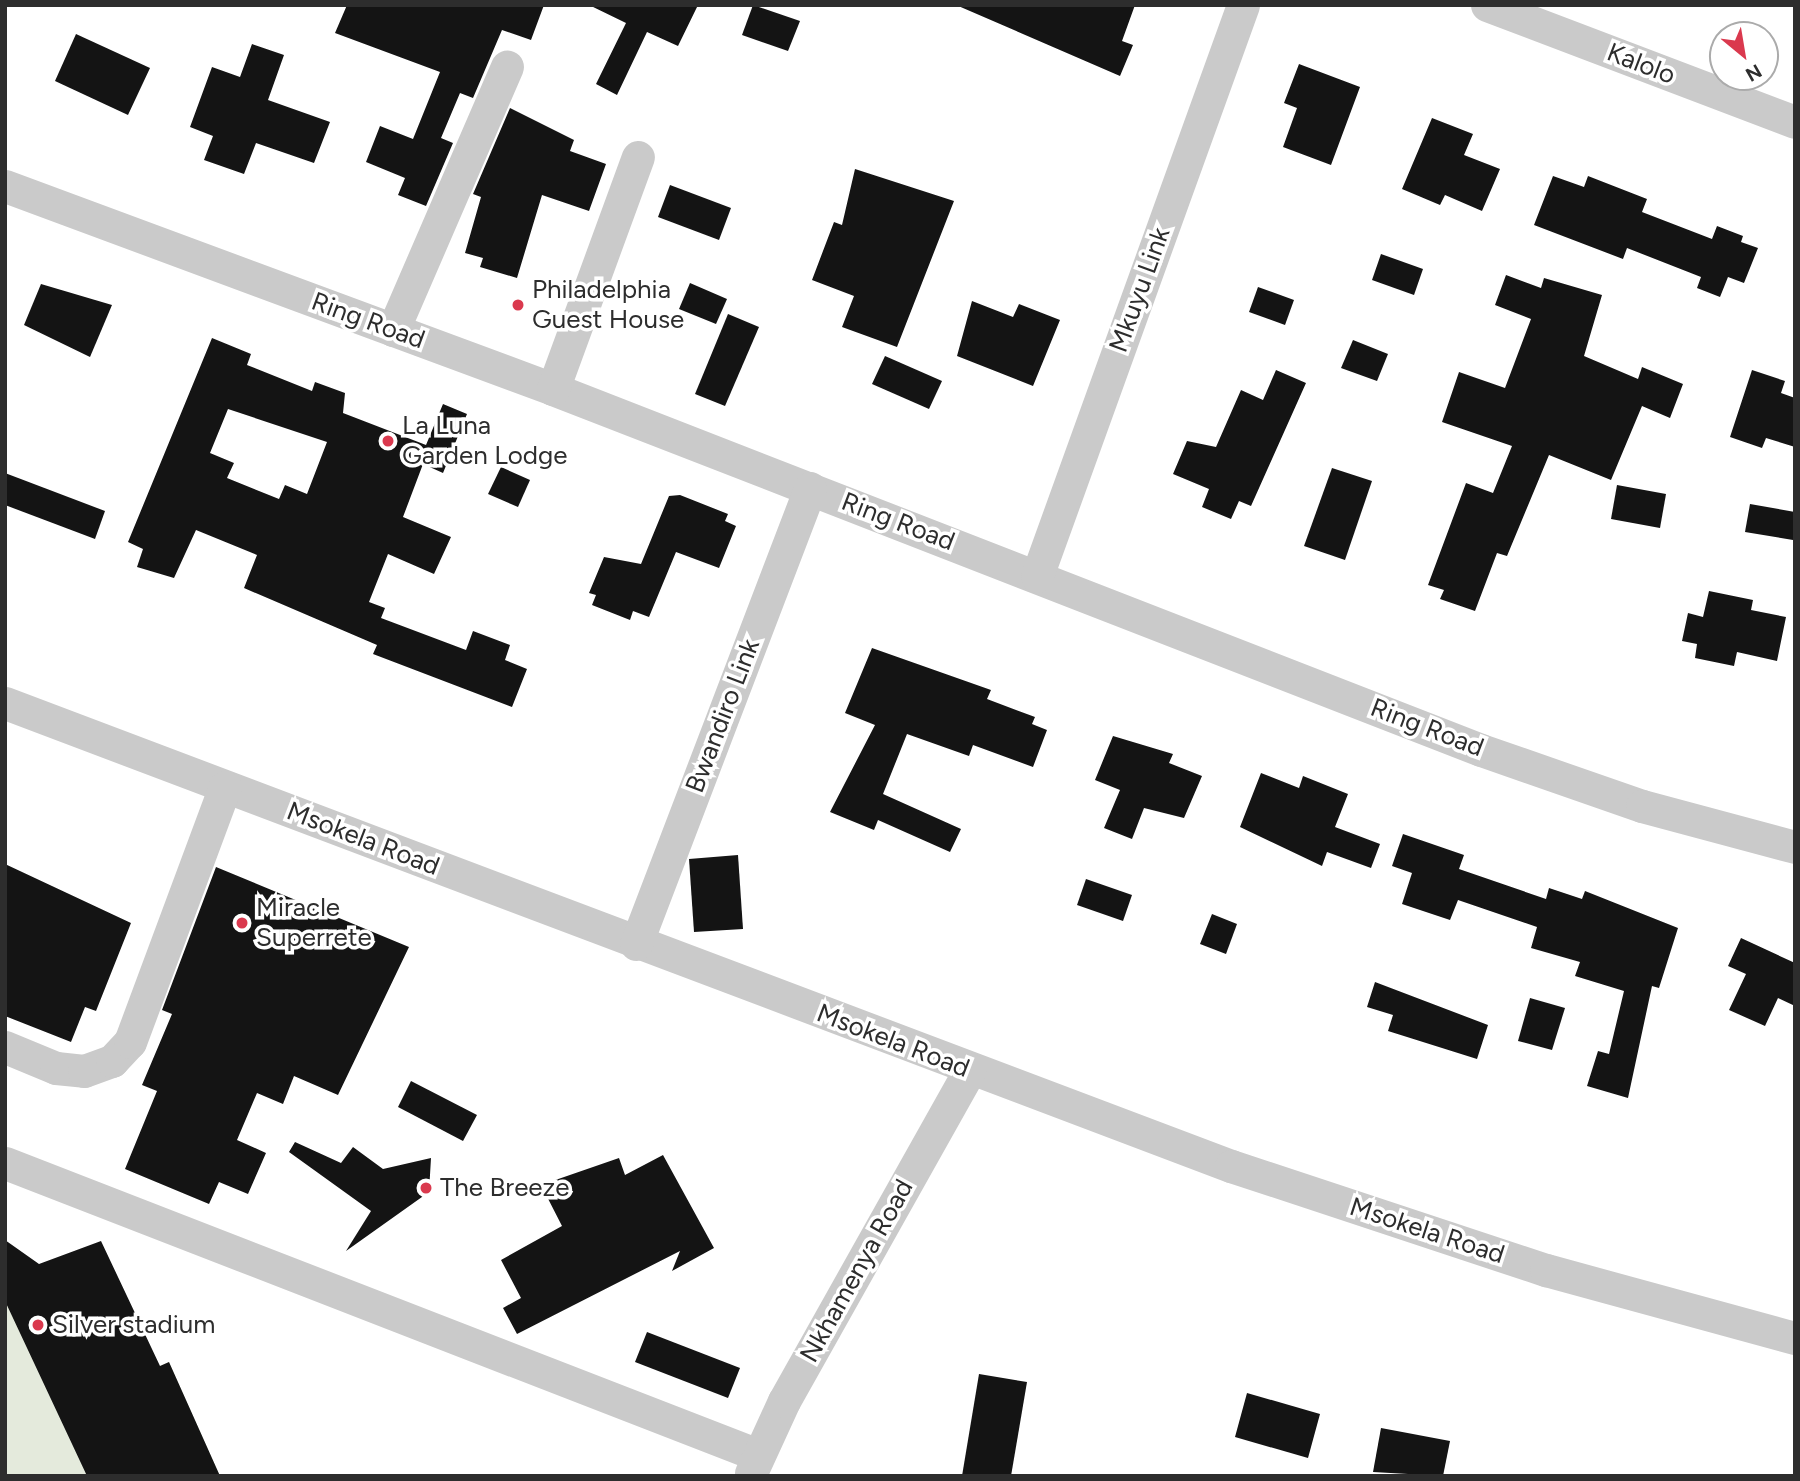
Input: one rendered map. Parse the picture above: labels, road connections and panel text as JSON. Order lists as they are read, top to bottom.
{
  "streets": {
    "street": [
      "Kalolo",
      "Mkuyu Link",
      "Ring Road",
      "Bwandiro Link",
      "Msokela Road",
      "Nkhamenya Road"
    ]
  },
  "crossings": [
    ["Mkuyu Link", "Ring Road"],
    ["Ring Road", "Bwandiro Link"],
    ["Bwandiro Link", "Msokela Road"],
    ["Msokela Road", "Nkhamenya Road"]
  ],
  "places": [
    "Philadelphia Guest House",
    "La Luna Garden Lodge",
    "Miracle Superrete",
    "The Breeze",
    "Silver stadium"
  ],
  "north": "bottom right"
}
